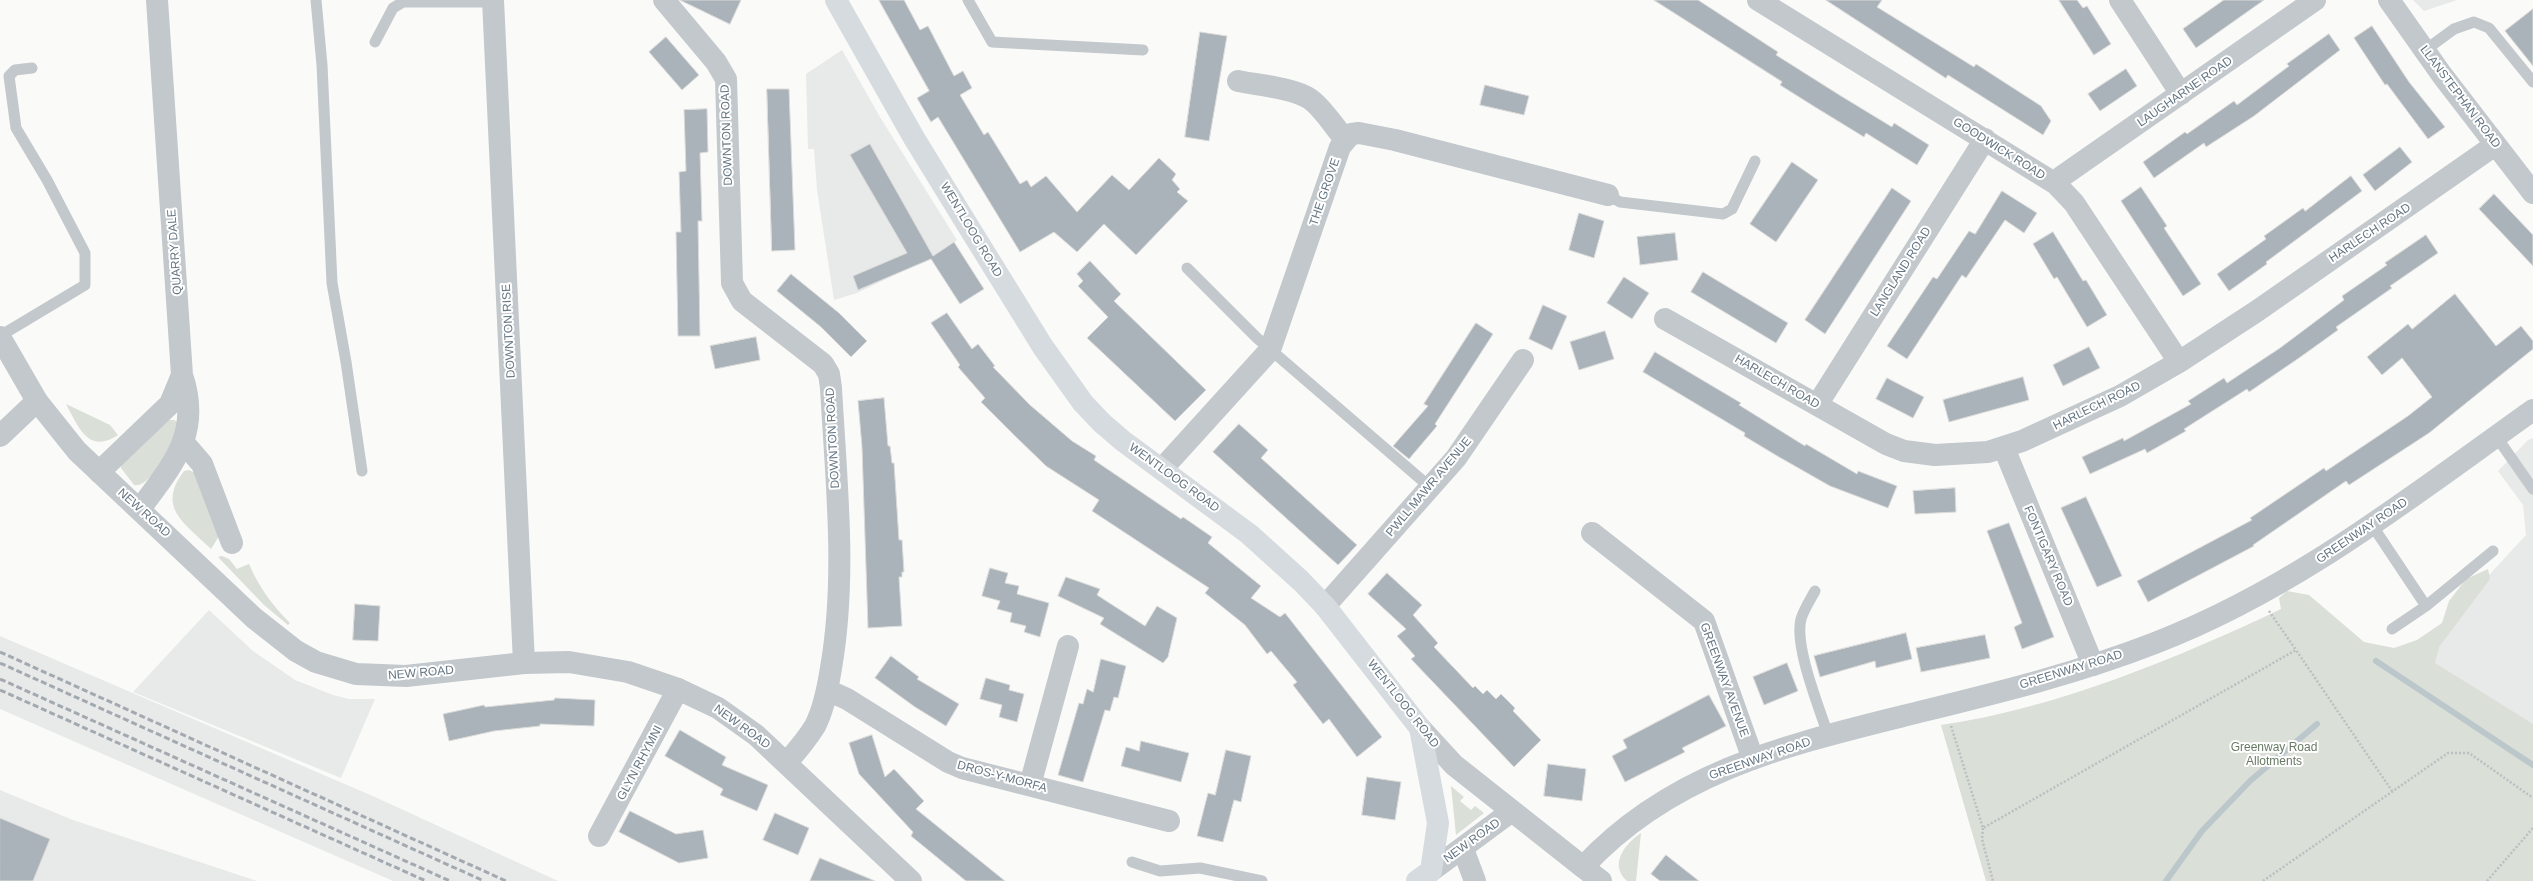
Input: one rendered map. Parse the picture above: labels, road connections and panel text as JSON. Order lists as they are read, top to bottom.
{
  "streets": {
    "main road": ["WENTLOOG ROAD", "NEW ROAD"],
    "street": [
      "LAUGHARNE ROAD",
      "LLANSTEPHAN ROAD",
      "DOWNTON ROAD",
      "GOODWICK ROAD",
      "THE GROVE",
      "HARLECH ROAD",
      "QUARRY DALE",
      "LANGLAND ROAD",
      "DOWNTON RISE",
      "PWLL MAWR AVENUE",
      "GREENWAY ROAD",
      "FONTIGARY ROAD",
      "GREENWAY AVENUE",
      "GLYN RHYMNI",
      "DROS-Y-MORFA"
    ]
  },
  "crossings": [
    ["LAUGHARNE ROAD", "GOODWICK ROAD"],
    ["LLANSTEPHAN ROAD", "HARLECH ROAD"],
    ["DOWNTON ROAD", "NEW ROAD"],
    ["DOWNTON ROAD", "DROS-Y-MORFA"],
    ["GOODWICK ROAD", "HARLECH ROAD"],
    ["GOODWICK ROAD", "LANGLAND ROAD"],
    ["THE GROVE", "WENTLOOG ROAD"],
    ["WENTLOOG ROAD", "PWLL MAWR AVENUE"],
    ["WENTLOOG ROAD", "NEW ROAD"],
    ["WENTLOOG ROAD", "GREENWAY ROAD"],
    ["HARLECH ROAD", "LANGLAND ROAD"],
    ["HARLECH ROAD", "FONTIGARY ROAD"],
    ["QUARRY DALE", "NEW ROAD"],
    ["DOWNTON RISE", "NEW ROAD"],
    ["NEW ROAD", "GLYN RHYMNI"],
    ["GREENWAY ROAD", "FONTIGARY ROAD"],
    ["GREENWAY ROAD", "GREENWAY AVENUE"]
  ],
  "parks": ["Greenway Road Allotments"]
}
